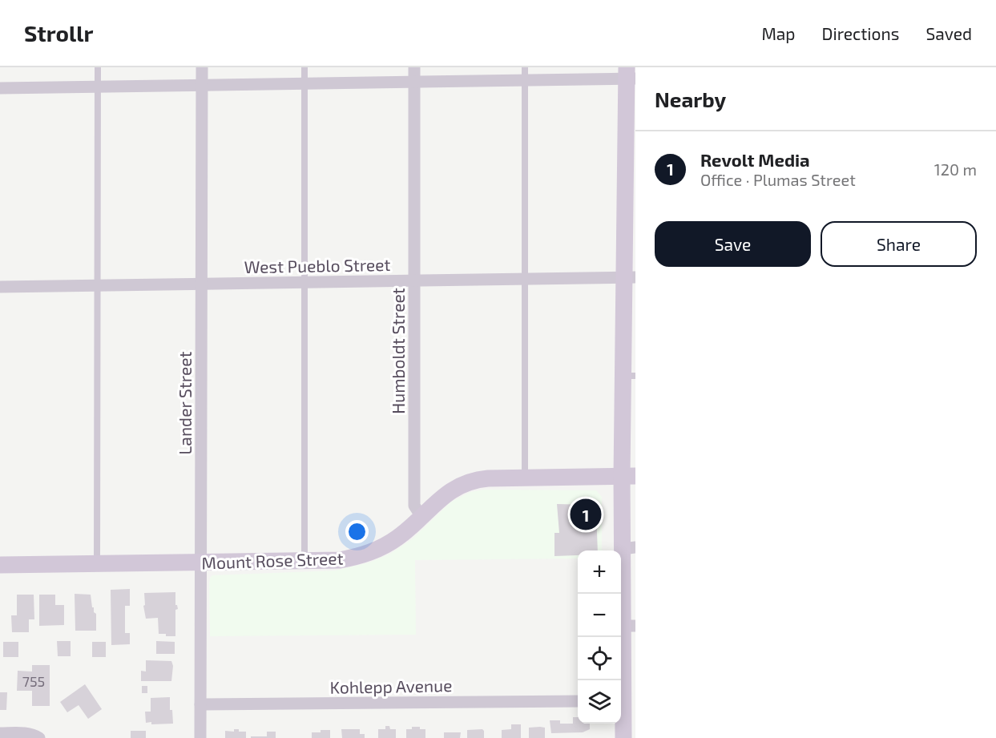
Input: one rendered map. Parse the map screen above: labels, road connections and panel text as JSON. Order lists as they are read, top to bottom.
{
  "streets": {
    "street": [
      "West Pueblo Street",
      "Humboldt Street",
      "Lander Street",
      "Mount Rose Street",
      "Kohlepp Avenue"
    ]
  },
  "crossings": [
    ["West Pueblo Street", "Humboldt Street"],
    ["West Pueblo Street", "Lander Street"],
    ["Humboldt Street", "Mount Rose Street"],
    ["Lander Street", "Mount Rose Street"],
    ["Lander Street", "Kohlepp Avenue"]
  ],
  "house_numbers": ["755"],
  "page": {
    "header": "Strollr",
    "nav": ["Map", "Directions", "Saved"],
    "heading": "Nearby",
    "list": [
      {
        "mark": "1",
        "name": "Revolt Media",
        "note": "Office · Plumas Street",
        "value": "120 m"
      }
    ],
    "buttons": ["Save", "Share"],
    "pins": "1",
    "map_buttons": ["+", "−"]
  }
}
